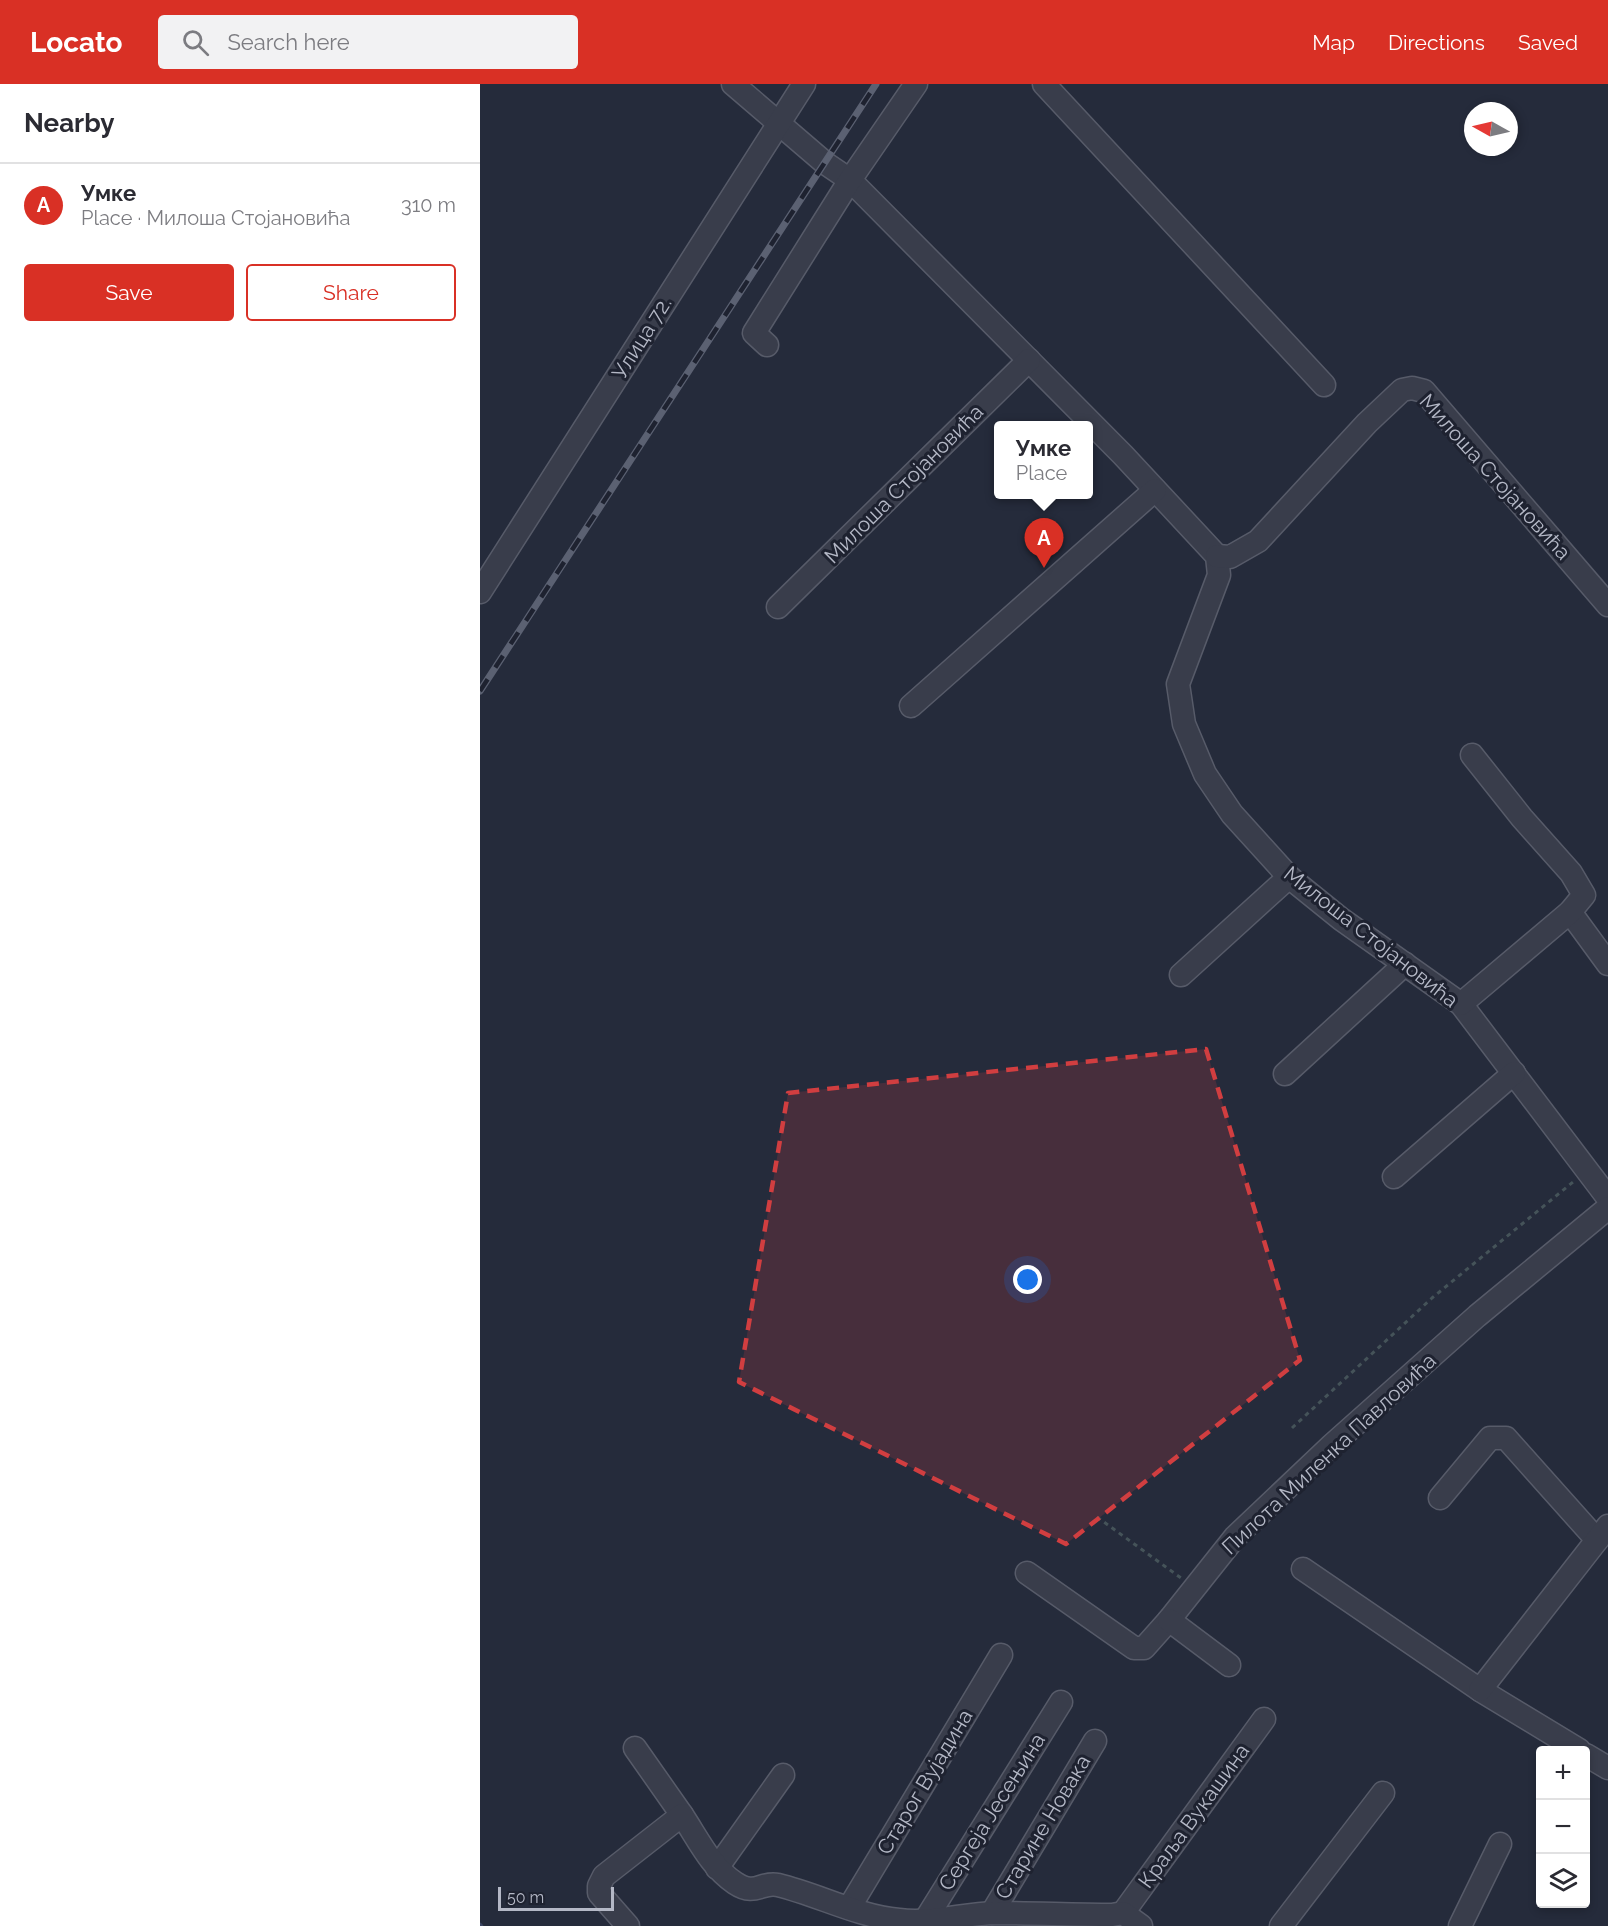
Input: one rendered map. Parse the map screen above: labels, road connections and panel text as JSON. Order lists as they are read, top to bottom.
{
  "streets": {
    "street": [
      "Улица 72.",
      "Милоша Стојановића",
      "Пилота Миленка Павловића",
      "Старог Вујадина",
      "Сергеја Јесењина",
      "Краља Вукашина",
      "Старине Новака"
    ]
  },
  "scale_bar": "50 m",
  "north": "left",
  "page": {
    "header": "Locato",
    "search": "Search here",
    "nav": ["Map", "Directions", "Saved"],
    "heading": "Nearby",
    "list": [
      {
        "mark": "A",
        "name": "Умке",
        "note": "Place · Милоша Стојановића",
        "value": "310 m"
      }
    ],
    "buttons": ["Save", "Share"],
    "popup": ["Умке", "Place"],
    "pins": "A",
    "map_buttons": ["+", "−"],
    "scale": "50 m"
  }
}
